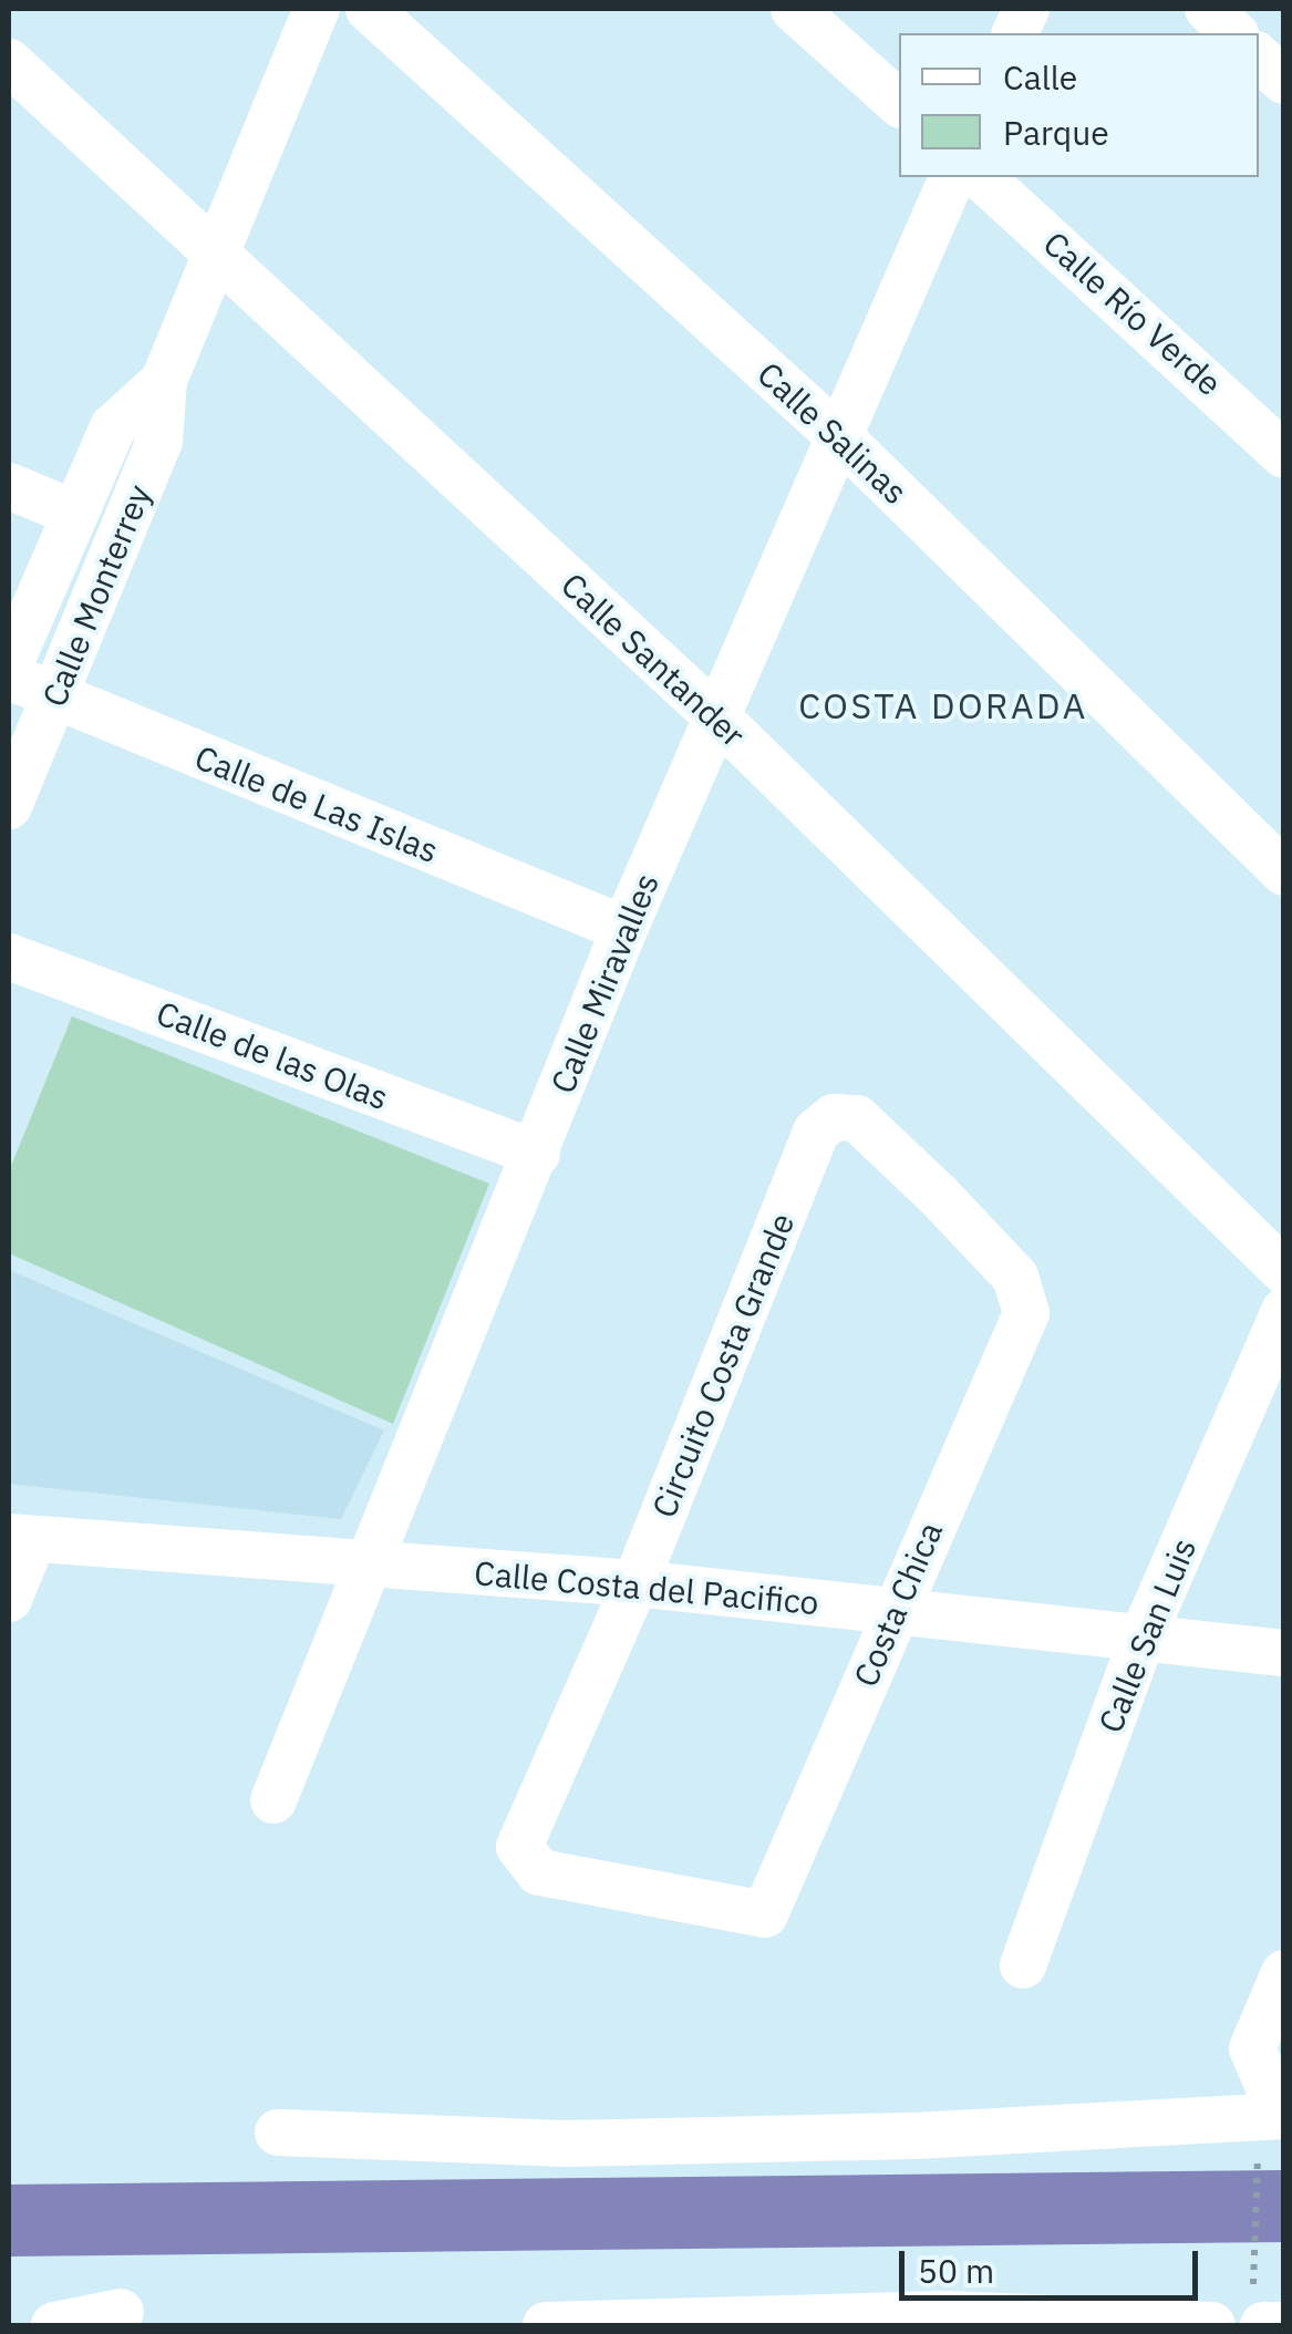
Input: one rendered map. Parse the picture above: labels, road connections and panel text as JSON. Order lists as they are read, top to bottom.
{
  "streets": {
    "street": [
      "Calle Río Verde",
      "Calle Salinas",
      "Calle Monterrey",
      "Calle Santander",
      "Calle de Las Islas",
      "Calle Miravalles",
      "Calle de las Olas",
      "Circuito Costa Grande",
      "Calle Costa del Pacifico",
      "Costa Chica",
      "Calle San Luis"
    ]
  },
  "crossings": [
    ["Calle Salinas", "Calle Miravalles"],
    ["Calle Monterrey", "Calle Santander"],
    ["Calle Monterrey", "Calle de Las Islas"],
    ["Calle Santander", "Calle Miravalles"],
    ["Calle de Las Islas", "Calle Miravalles"],
    ["Calle Miravalles", "Calle de las Olas"],
    ["Calle Miravalles", "Calle Costa del Pacifico"],
    ["Circuito Costa Grande", "Calle Costa del Pacifico"],
    ["Circuito Costa Grande", "Costa Chica"],
    ["Calle Costa del Pacifico", "Costa Chica"],
    ["Calle Costa del Pacifico", "Calle San Luis"]
  ],
  "districts": ["COSTA DORADA"],
  "legend": ["Calle", "Parque"],
  "scale_bar": "50 m"
}
